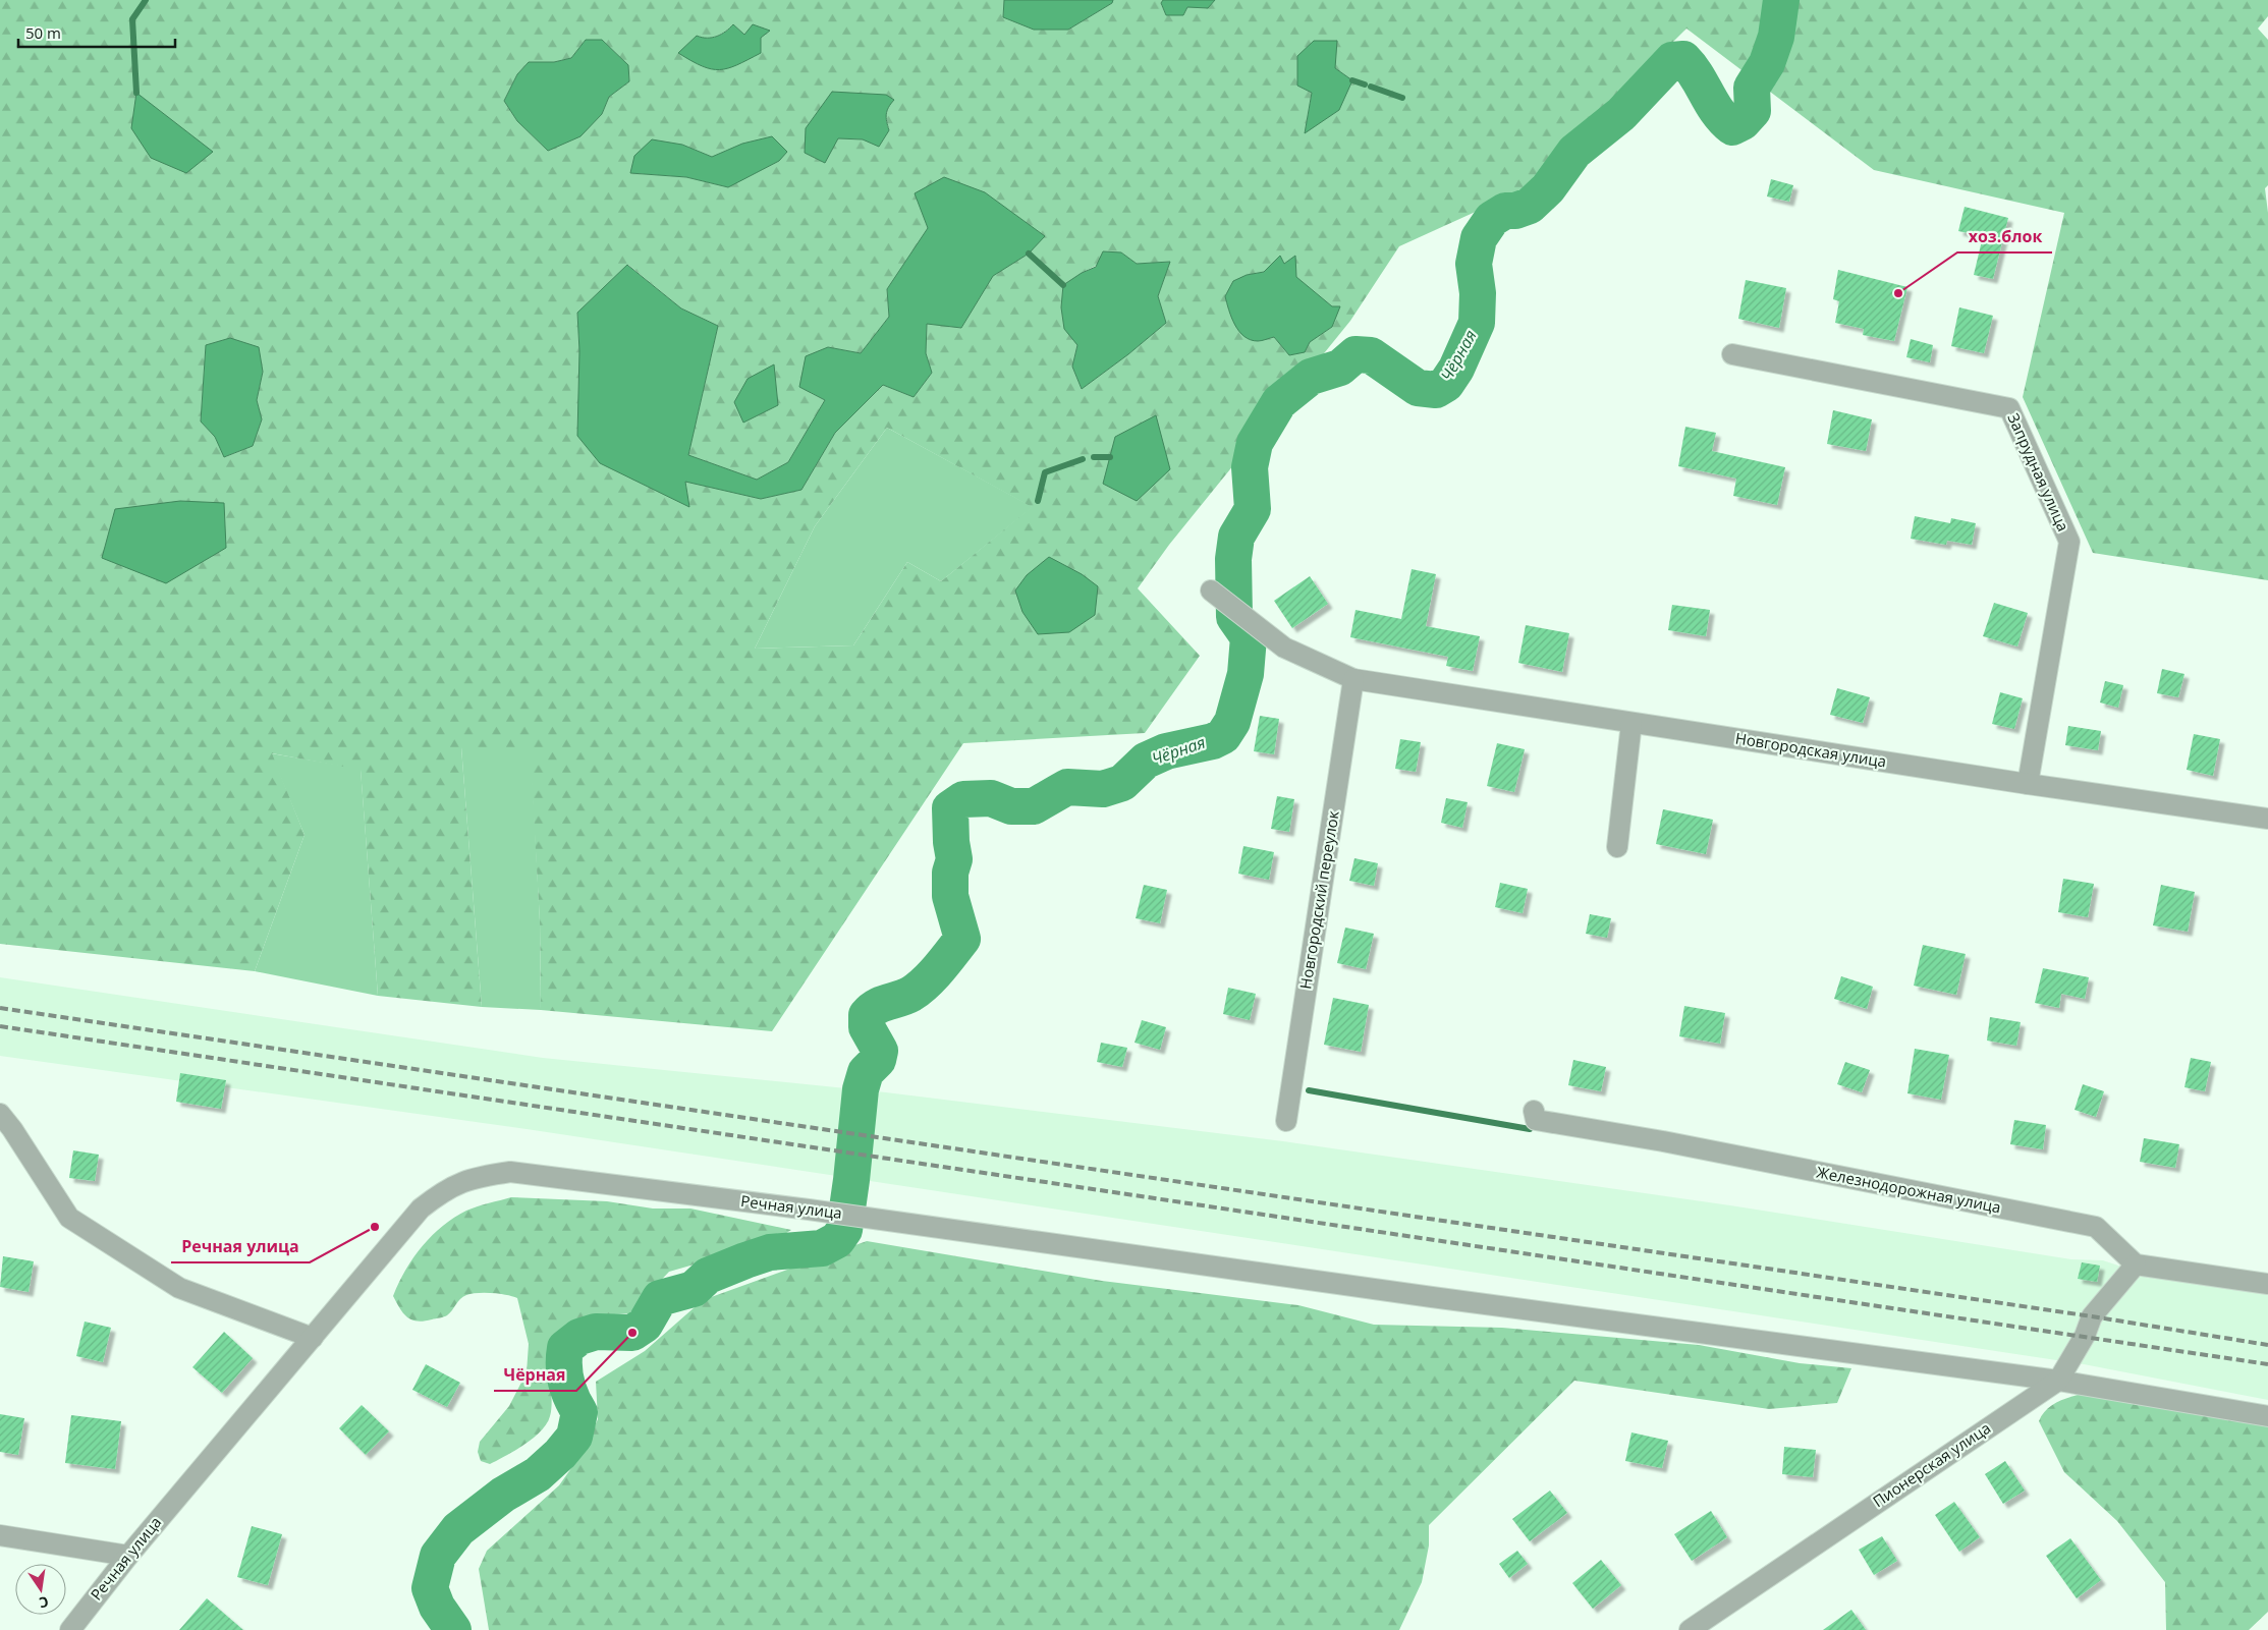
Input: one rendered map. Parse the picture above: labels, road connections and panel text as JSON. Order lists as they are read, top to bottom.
{
  "streets": {
    "street": [
      "Запрудная улица",
      "Новгородская улица",
      "Новгородский переулок",
      "Железнодорожная улица",
      "Речная улица",
      "Пионерская улица"
    ]
  },
  "crossings": [
    ["Запрудная улица", "Новгородская улица"],
    ["Новгородская улица", "Новгородский переулок"],
    ["Железнодорожная улица", "Пионерская улица"],
    ["Речная улица", "Пионерская улица"]
  ],
  "water": ["Чёрная"],
  "places": ["хоз.блок", "Речная улица", "Чёрная"],
  "scale_bar": "50 m",
  "north": "bottom"
}
